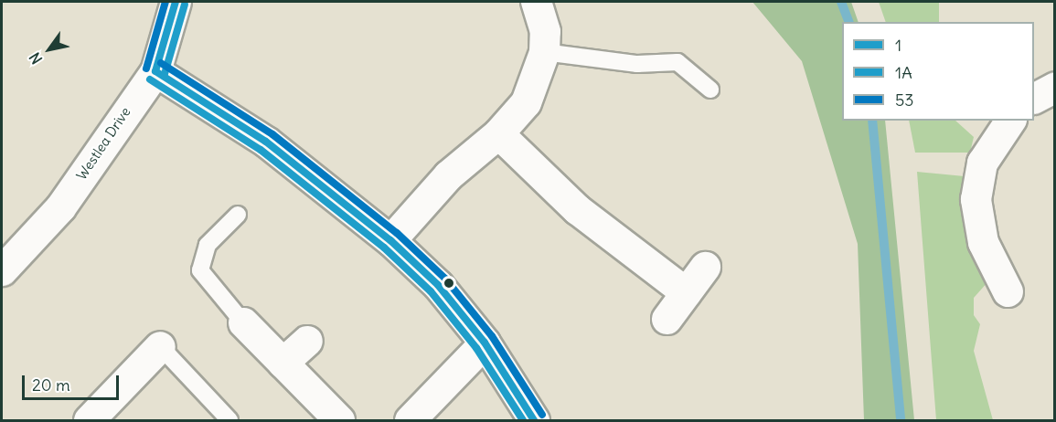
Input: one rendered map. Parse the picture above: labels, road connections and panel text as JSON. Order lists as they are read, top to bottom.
{
  "streets": {
    "street": ["Westlea Drive"]
  },
  "lines": ["transit line 1", "transit line 53", "transit line 1A"],
  "legend": ["1", "1A", "53"],
  "scale_bar": "20 m",
  "north": "bottom left"
}
